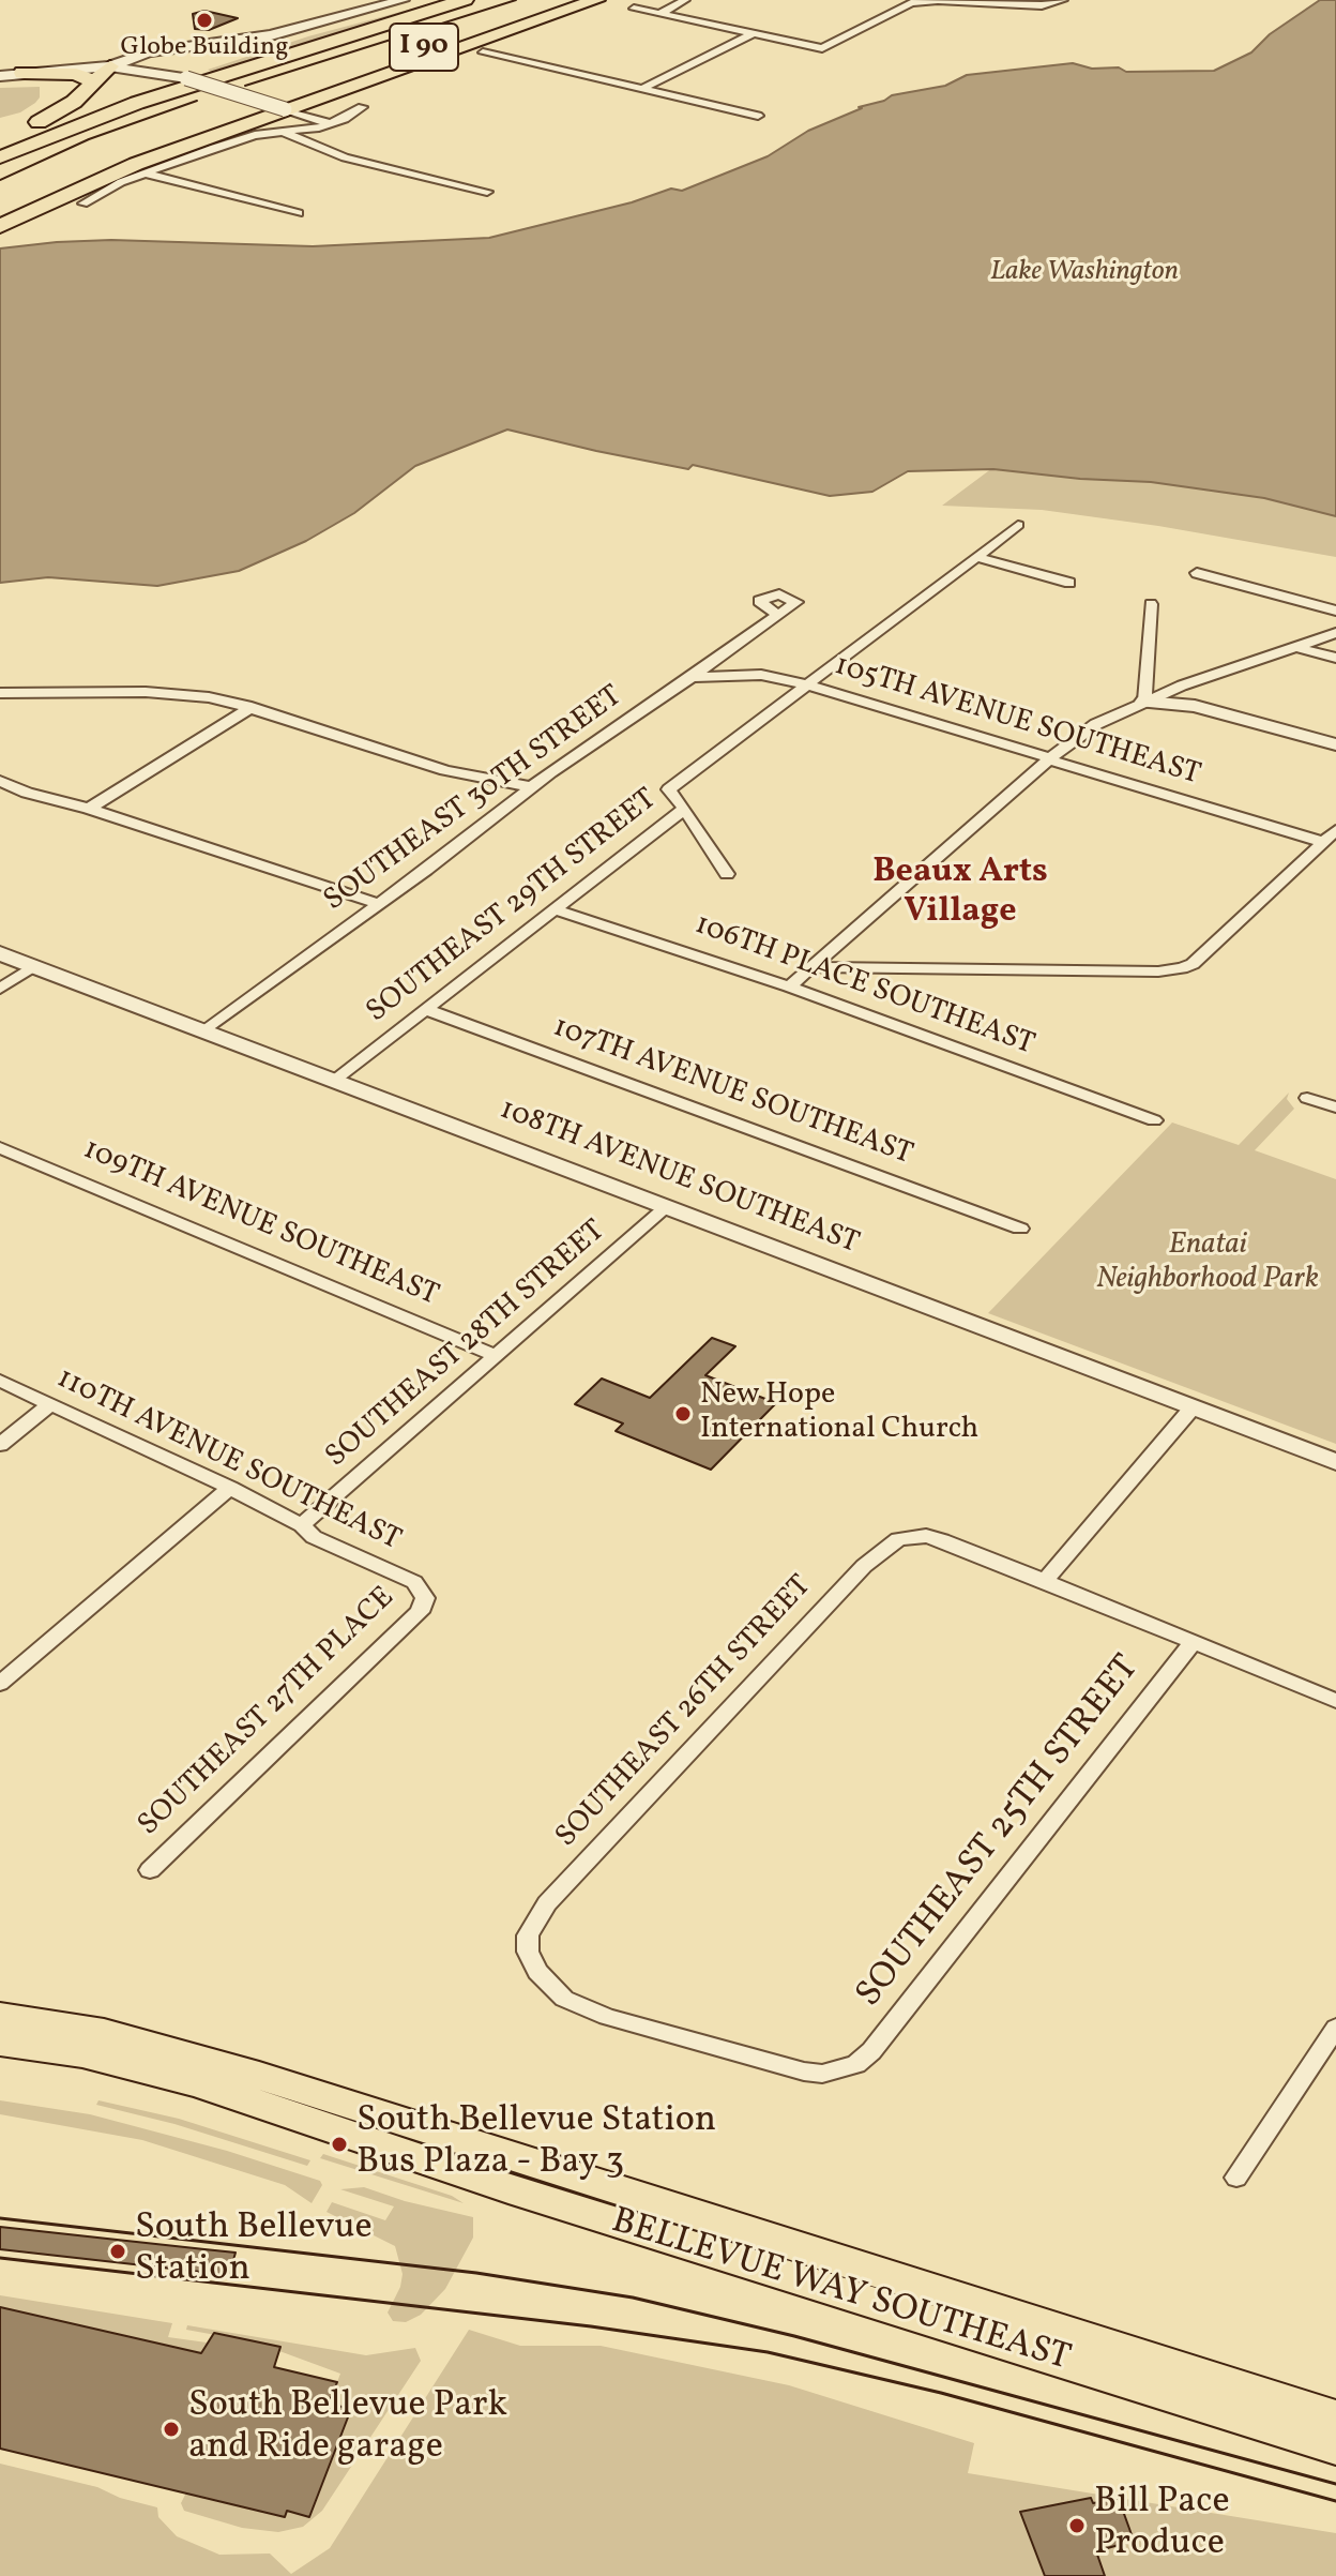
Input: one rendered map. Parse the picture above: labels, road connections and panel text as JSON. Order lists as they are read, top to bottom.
{
  "streets": {
    "highway": ["I 90"],
    "main road": ["BELLEVUE WAY SOUTHEAST"],
    "street": [
      "105TH AVENUE SOUTHEAST",
      "SOUTHEAST 30TH STREET",
      "SOUTHEAST 29TH STREET",
      "106TH PLACE SOUTHEAST",
      "107TH AVENUE SOUTHEAST",
      "108TH AVENUE SOUTHEAST",
      "109TH AVENUE SOUTHEAST",
      "SOUTHEAST 28TH STREET",
      "110TH AVENUE SOUTHEAST",
      "SOUTHEAST 27TH PLACE",
      "SOUTHEAST 26TH STREET",
      "SOUTHEAST 25TH STREET"
    ]
  },
  "crossings": [
    ["105TH AVENUE SOUTHEAST", "SOUTHEAST 30TH STREET"],
    ["105TH AVENUE SOUTHEAST", "SOUTHEAST 29TH STREET"],
    ["SOUTHEAST 30TH STREET", "108TH AVENUE SOUTHEAST"],
    ["SOUTHEAST 29TH STREET", "106TH PLACE SOUTHEAST"],
    ["SOUTHEAST 29TH STREET", "107TH AVENUE SOUTHEAST"],
    ["SOUTHEAST 29TH STREET", "108TH AVENUE SOUTHEAST"],
    ["108TH AVENUE SOUTHEAST", "SOUTHEAST 28TH STREET"],
    ["109TH AVENUE SOUTHEAST", "SOUTHEAST 28TH STREET"],
    ["SOUTHEAST 28TH STREET", "110TH AVENUE SOUTHEAST"],
    ["110TH AVENUE SOUTHEAST", "SOUTHEAST 27TH PLACE"],
    ["SOUTHEAST 26TH STREET", "SOUTHEAST 25TH STREET"]
  ],
  "districts": ["Beaux Arts Village"],
  "water": ["Lake Washington"],
  "parks": ["Enatai Neighborhood Park"],
  "places": [
    "Globe Building",
    "New Hope International Church",
    "South Bellevue Station Bus Plaza - Bay 3",
    "South Bellevue Station",
    "South Bellevue Park and Ride garage",
    "Bill Pace Produce"
  ]
}
